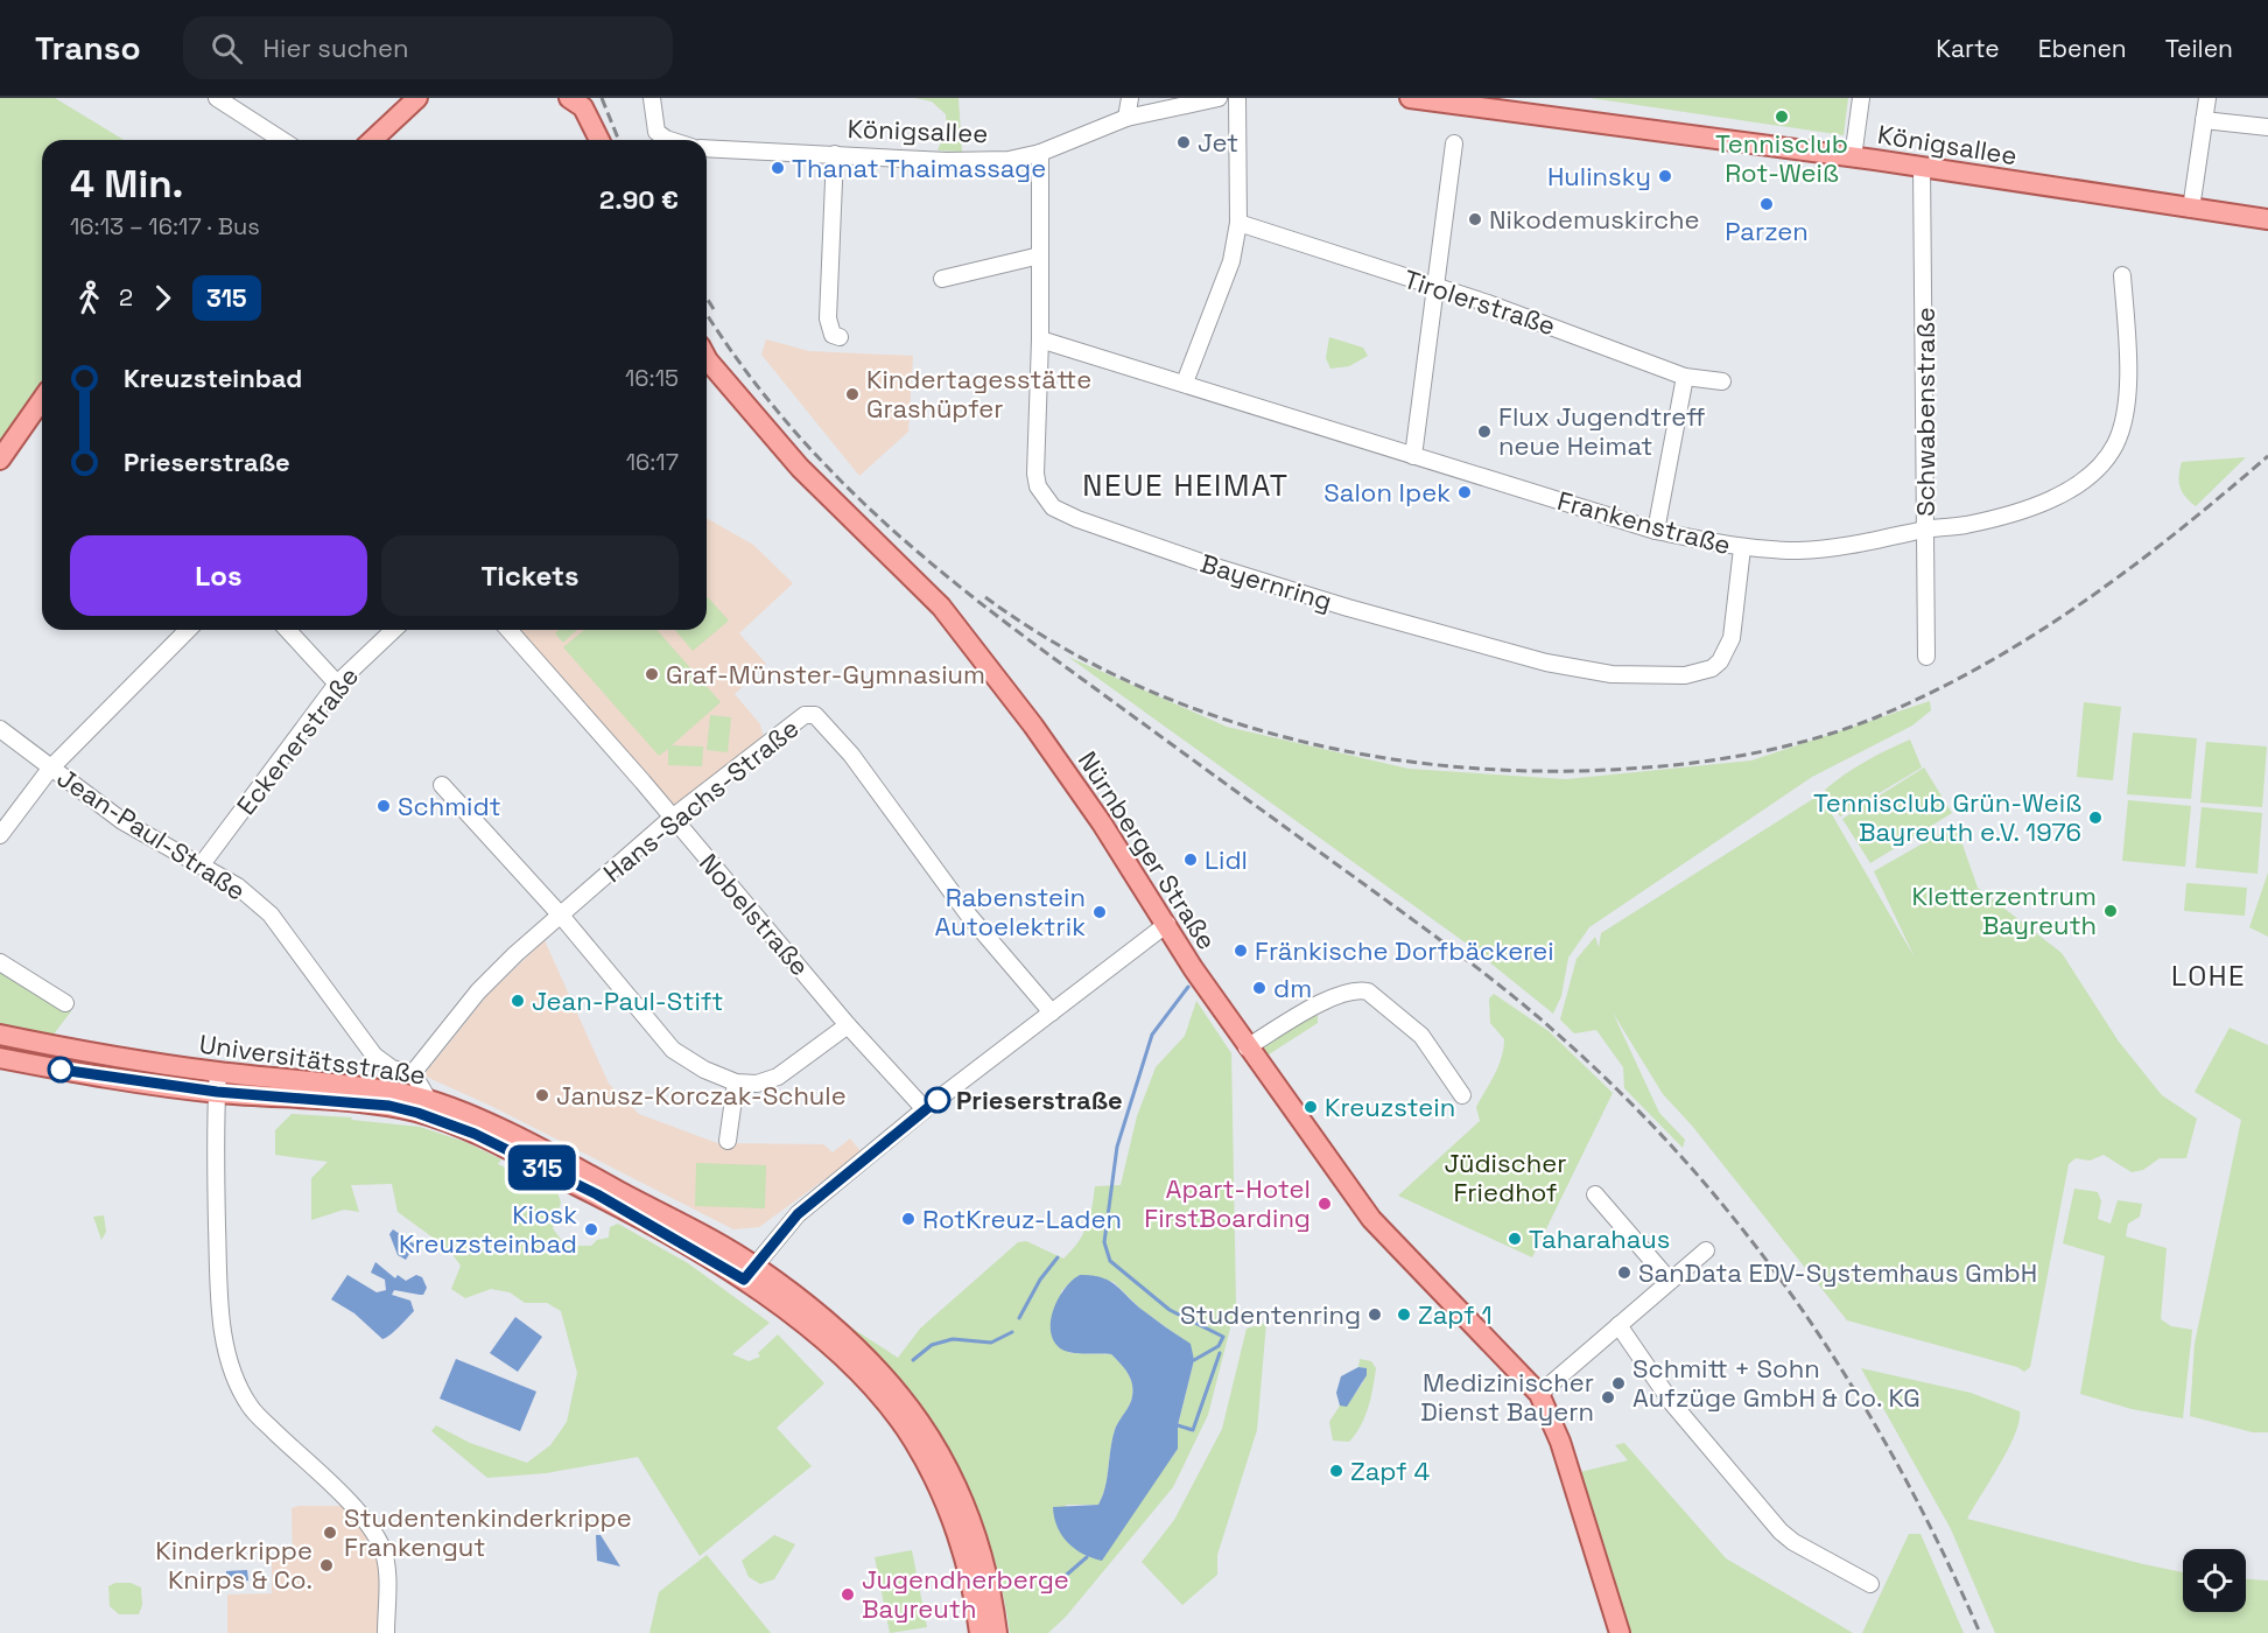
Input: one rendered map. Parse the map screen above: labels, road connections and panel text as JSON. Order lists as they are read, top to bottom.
{
  "streets": {
    "main road": ["Königsallee", "Nürnberger Straße", "Universitätsstraße"],
    "street": [
      "Tirolerstraße",
      "Schwabenstraße",
      "Frankenstraße",
      "Bayernring",
      "Eckenerstraße",
      "Hans-Sachs-Straße",
      "Jean-Paul-Straße",
      "Nobelstraße"
    ]
  },
  "crossings": [
    ["Königsallee", "Schwabenstraße"],
    ["Königsallee", "Bayernring"],
    ["Schwabenstraße", "Frankenstraße"],
    ["Frankenstraße", "Bayernring"],
    ["Eckenerstraße", "Jean-Paul-Straße"],
    ["Hans-Sachs-Straße", "Jean-Paul-Straße"],
    ["Hans-Sachs-Straße", "Nobelstraße"]
  ],
  "districts": ["NEUE HEIMAT", "LOHE"],
  "parks": ["Jüdischer Friedhof"],
  "places": [
    "Tennisclub Rot-Weiß",
    "Jet",
    "Thanat Thaimassage",
    "Hulinsky",
    "Parzen",
    "Nikodemuskirche",
    "Kindertagesstätte Grashüpfer",
    "Flux Jugendtreff neue Heimat",
    "Salon Ipek",
    "Graf-Münster-Gymnasium",
    "Schmidt",
    "Tennisclub Grün-Weiß Bayreuth e.V. 1976",
    "Lidl",
    "Kletterzentrum Bayreuth",
    "Rabenstein Autoelektrik",
    "Fränkische Dorfbäckerei",
    "dm",
    "Jean-Paul-Stift",
    "Janusz-Korczak-Schule",
    "Prieserstraße",
    "Kreuzstein",
    "Apart-Hotel FirstBoarding",
    "RotKreuz-Laden",
    "Kiosk Kreuzsteinbad",
    "Taharahaus",
    "SanData EDV-Systemhaus GmbH",
    "Studentenring",
    "Zapf 1",
    "Schmitt + Sohn Aufzüge GmbH & Co. KG",
    "Medizinischer Dienst Bayern",
    "Zapf 4",
    "Studentenkinderkrippe Frankengut",
    "Kinderkrippe Knirps & Co.",
    "Jugendherberge Bayreuth"
  ],
  "lines": ["bus line 315"],
  "page": {
    "header": "Transo",
    "search": "Hier suchen",
    "nav": ["Karte", "Ebenen", "Teilen"],
    "on_map": "315",
    "heading": ["4 Min.", "16:13 – 16:17 · Bus", "2.90 €"],
    "legs": ["2", "315"],
    "list": [
      {
        "name": "Kreuzsteinbad",
        "value": "16:15"
      },
      {
        "name": "Prieserstraße",
        "value": "16:17"
      }
    ],
    "buttons": ["Los", "Tickets"]
  }
}
